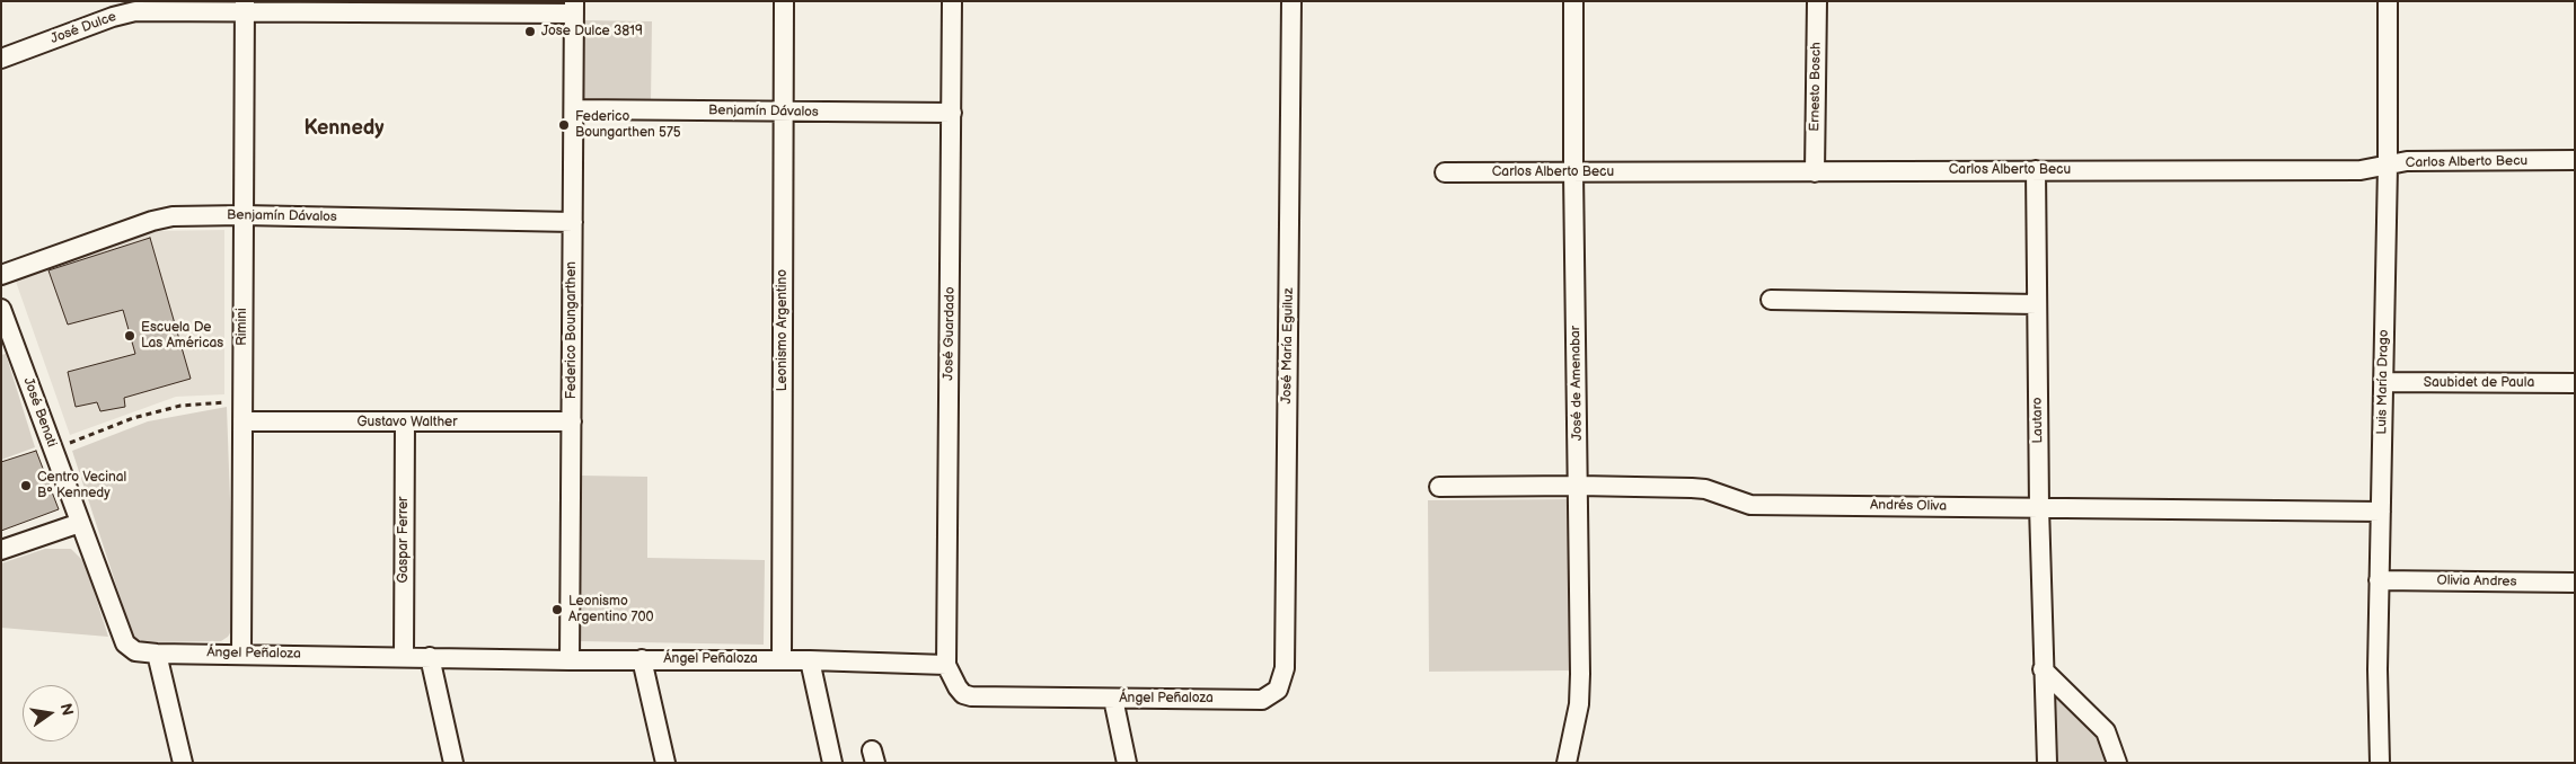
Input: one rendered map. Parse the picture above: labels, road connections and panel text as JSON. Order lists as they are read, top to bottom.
{
  "streets": {
    "street": [
      "José Dulce",
      "Ernesto Bosch",
      "Benjamín Dávalos",
      "Carlos Alberto Becu",
      "Rimini",
      "Federico Boungarthen",
      "Leonismo Argentino",
      "José Guardado",
      "José María Eguiluz",
      "Luis María Drago",
      "José de Amenabar",
      "Saubidet de Paula",
      "José Benati",
      "Lautaro",
      "Gustavo Walther",
      "Andrés Oliva",
      "Gaspar Ferrer",
      "Olivia Andres",
      "Ángel Peñaloza"
    ]
  },
  "crossings": [
    ["José Dulce", "Rimini"],
    ["José Dulce", "Federico Boungarthen"],
    ["Ernesto Bosch", "Carlos Alberto Becu"],
    ["Benjamín Dávalos", "Rimini"],
    ["Benjamín Dávalos", "Federico Boungarthen"],
    ["Benjamín Dávalos", "Leonismo Argentino"],
    ["Benjamín Dávalos", "José Guardado"],
    ["Carlos Alberto Becu", "Luis María Drago"],
    ["Carlos Alberto Becu", "José de Amenabar"],
    ["Carlos Alberto Becu", "Lautaro"],
    ["Rimini", "Gustavo Walther"],
    ["Rimini", "Ángel Peñaloza"],
    ["Federico Boungarthen", "Gustavo Walther"],
    ["Federico Boungarthen", "Ángel Peñaloza"],
    ["Leonismo Argentino", "Ángel Peñaloza"],
    ["José Guardado", "Ángel Peñaloza"],
    ["José María Eguiluz", "Ángel Peñaloza"],
    ["Luis María Drago", "Saubidet de Paula"],
    ["Luis María Drago", "Andrés Oliva"],
    ["Luis María Drago", "Olivia Andres"],
    ["José de Amenabar", "Andrés Oliva"],
    ["José Benati", "Ángel Peñaloza"],
    ["Lautaro", "Andrés Oliva"],
    ["Gustavo Walther", "Gaspar Ferrer"],
    ["Gaspar Ferrer", "Ángel Peñaloza"]
  ],
  "districts": ["Kennedy"],
  "places": [
    "Jose Dulce 3819",
    "Federico Boungarthen 575",
    "Escuela De Las Américas",
    "Centro Vecinal B° Kennedy",
    "Leonismo Argentino 700"
  ],
  "north": "right"
}
